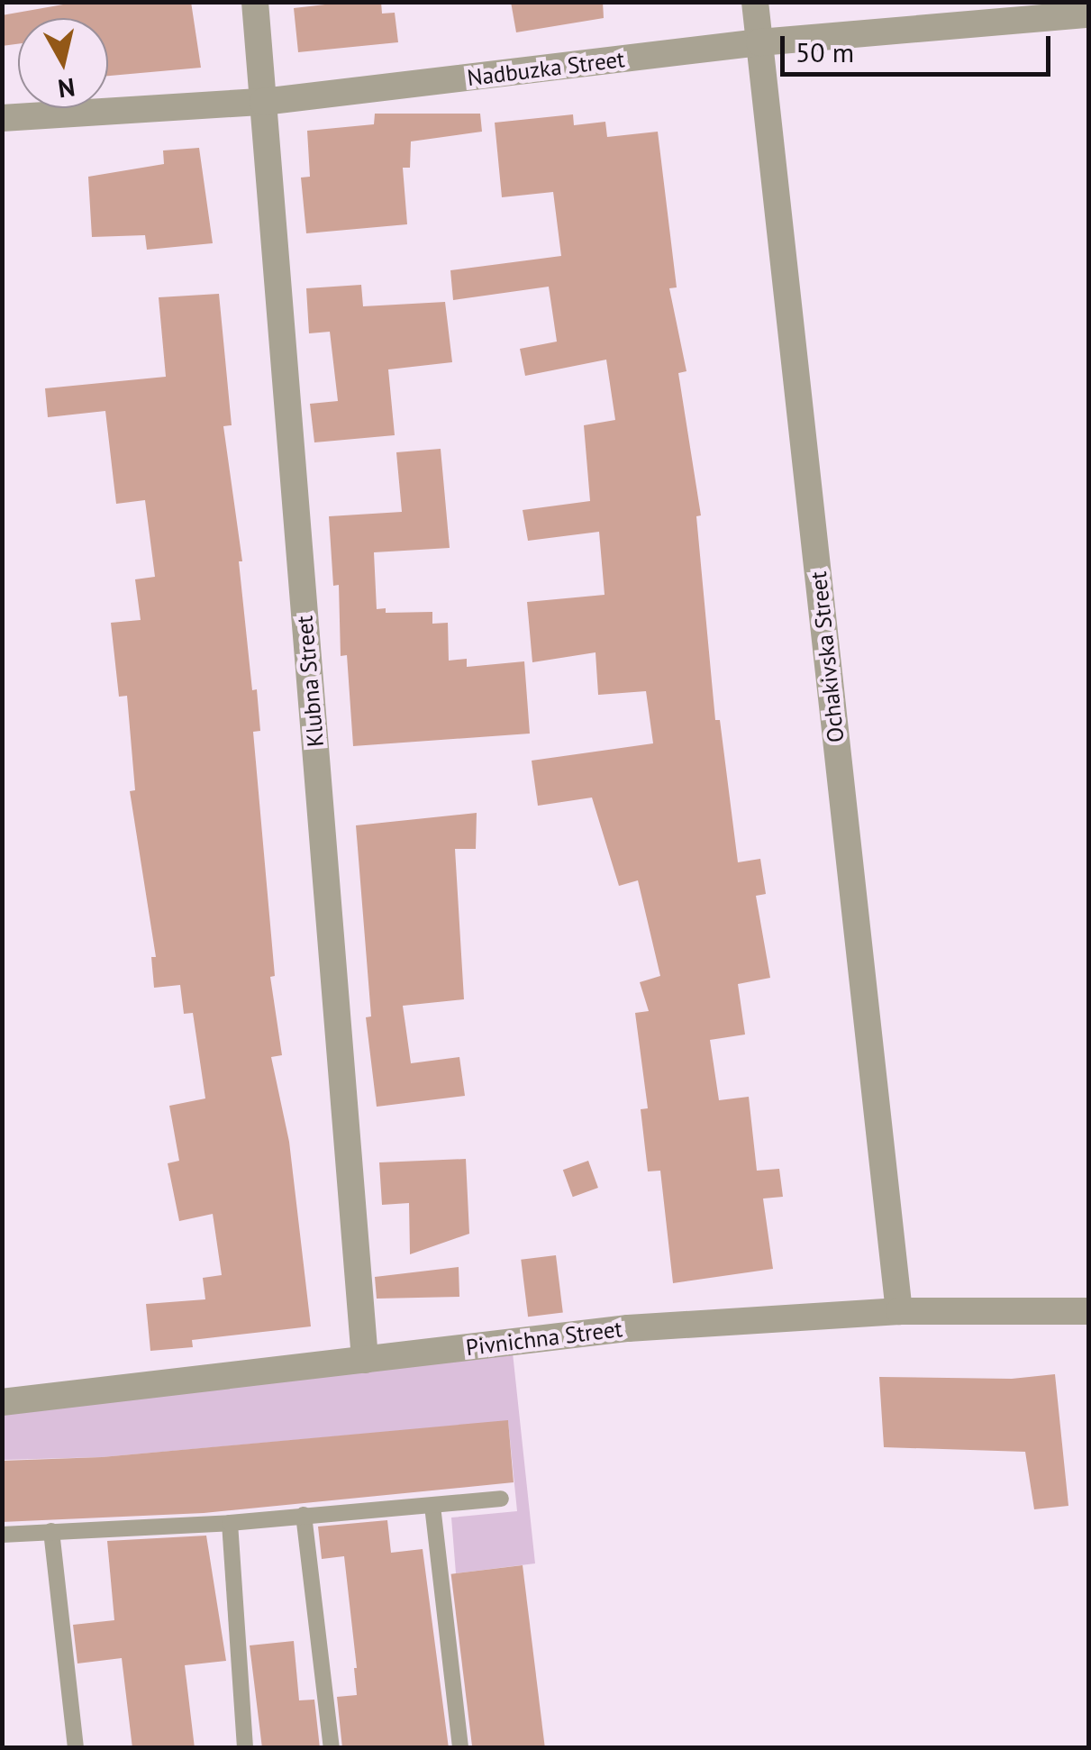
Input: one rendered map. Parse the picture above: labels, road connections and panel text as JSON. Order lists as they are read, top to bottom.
{
  "streets": {
    "street": [
      "Nadbuzka Street",
      "Ochakivska Street",
      "Klubna Street",
      "Pivnichna Street"
    ]
  },
  "crossings": [
    ["Nadbuzka Street", "Ochakivska Street"],
    ["Nadbuzka Street", "Klubna Street"],
    ["Ochakivska Street", "Pivnichna Street"],
    ["Klubna Street", "Pivnichna Street"]
  ],
  "scale_bar": "50 m",
  "north": "bottom"
}
